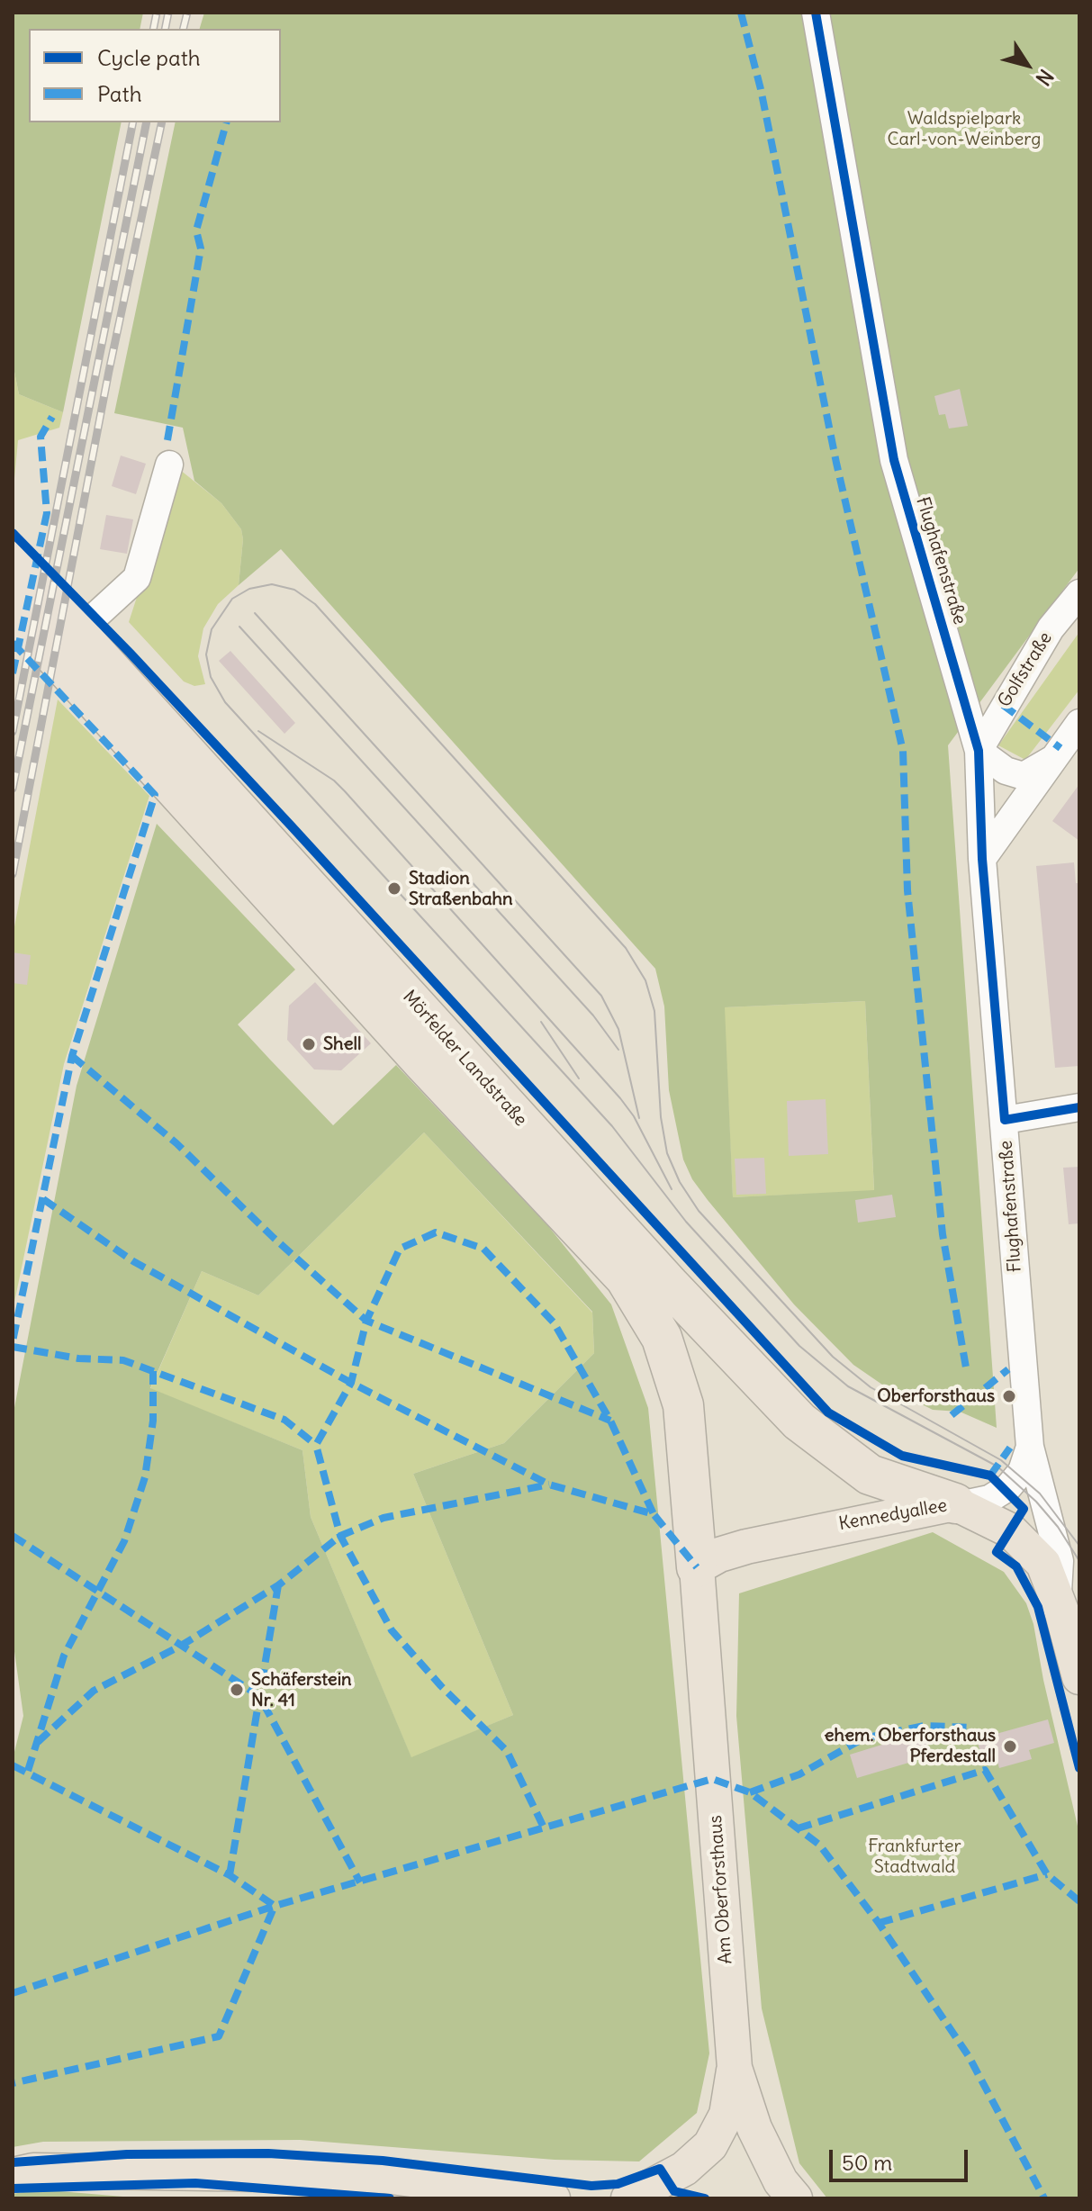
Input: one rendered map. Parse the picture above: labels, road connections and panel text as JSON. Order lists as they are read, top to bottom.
{
  "streets": {
    "highway": ["Mörfelder Landstraße"],
    "main road": ["Kennedyallee", "Am Oberforsthaus"],
    "street": ["Flughafenstraße", "Golfstraße"]
  },
  "crossings": [
    ["Flughafenstraße", "Golfstraße"],
    ["Flughafenstraße", "Mörfelder Landstraße"],
    ["Flughafenstraße", "Kennedyallee"],
    ["Mörfelder Landstraße", "Kennedyallee"],
    ["Mörfelder Landstraße", "Am Oberforsthaus"],
    ["Kennedyallee", "Am Oberforsthaus"]
  ],
  "parks": ["Waldspielpark Carl-von-Weinberg", "Frankfurter Stadtwald"],
  "places": [
    "Stadion Straßenbahn",
    "Shell",
    "Oberforsthaus",
    "Schäferstein Nr. 41",
    "ehem. Oberforsthaus Pferdestall"
  ],
  "legend": ["Cycle path", "Path"],
  "scale_bar": "50 m",
  "north": "bottom right"
}
